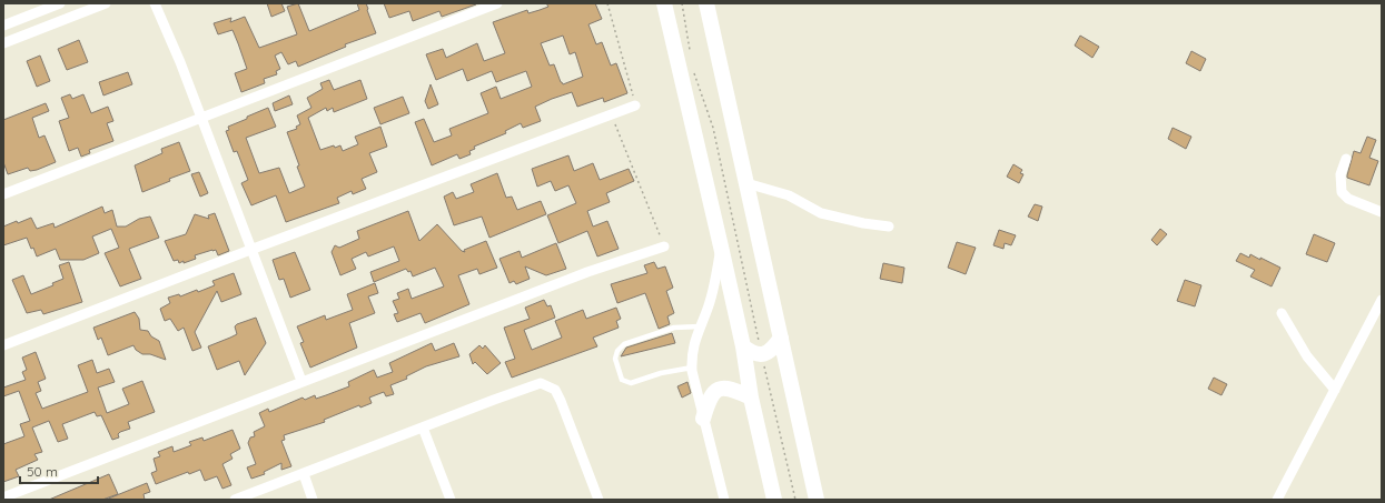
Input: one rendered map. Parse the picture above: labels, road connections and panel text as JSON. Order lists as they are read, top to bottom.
{
  "scale_bar": "50 m"
}
